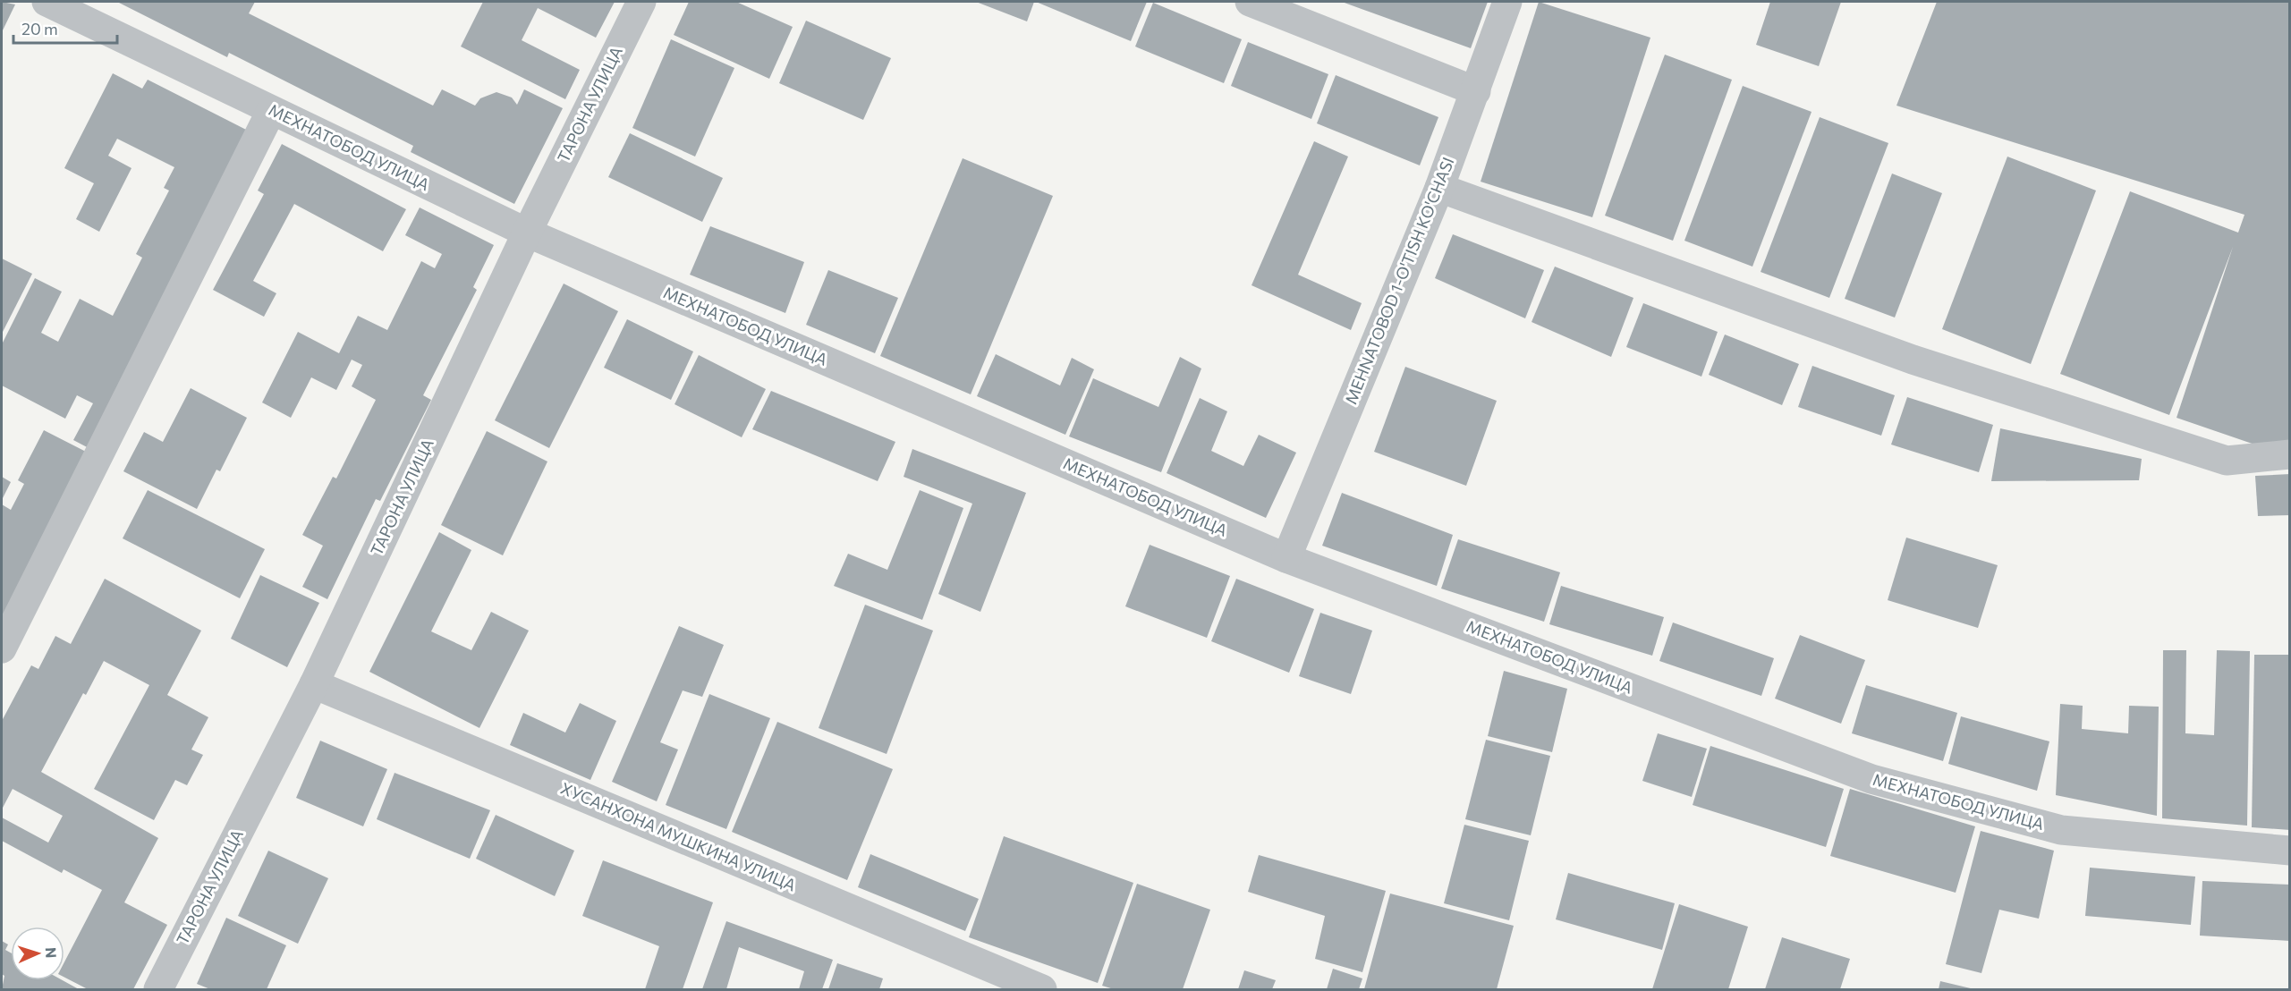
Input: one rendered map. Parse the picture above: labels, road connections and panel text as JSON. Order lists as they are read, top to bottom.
{
  "streets": {
    "street": [
      "ТАРОНА УЛИЦА",
      "МЕХНАТОБОД УЛИЦА",
      "MEHNATOBOD 1-O'TISH KO'CHASI",
      "ХУСАНХОНА МУШКИНА УЛИЦА"
    ]
  },
  "crossings": [
    ["ТАРОНА УЛИЦА", "МЕХНАТОБОД УЛИЦА"],
    ["ТАРОНА УЛИЦА", "ХУСАНХОНА МУШКИНА УЛИЦА"],
    ["МЕХНАТОБОД УЛИЦА", "MEHNATOBOD 1-O'TISH KO'CHASI"]
  ],
  "scale_bar": "20 m",
  "north": "right"
}
